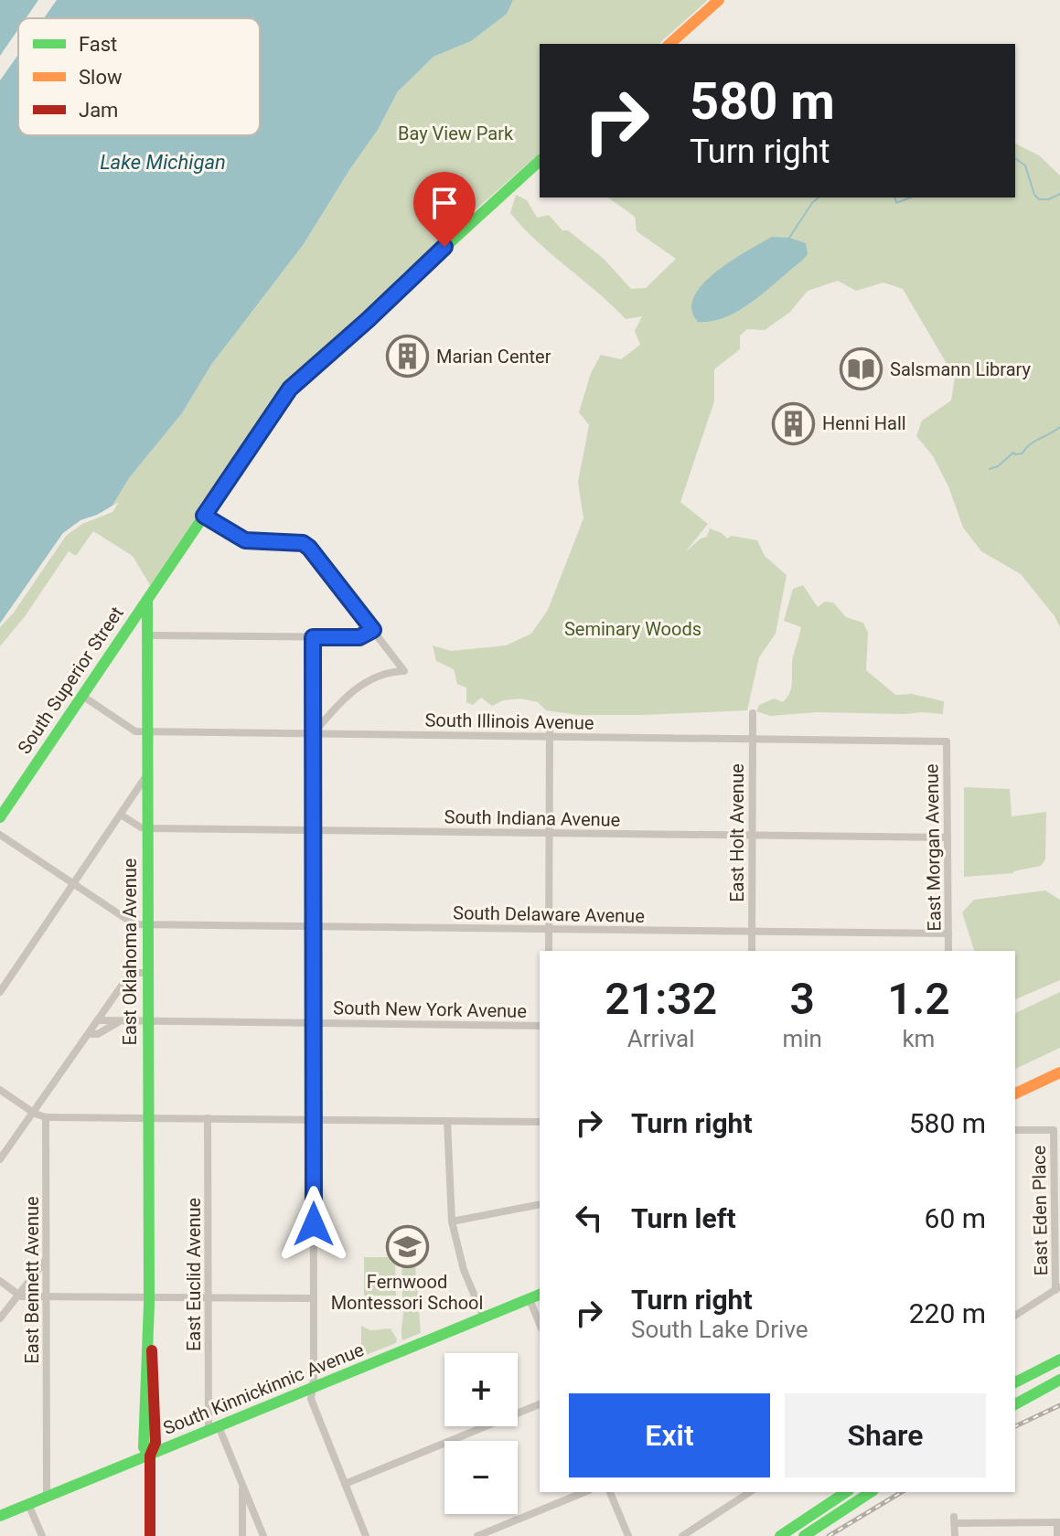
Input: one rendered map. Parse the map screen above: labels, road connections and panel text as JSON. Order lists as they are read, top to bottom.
{
  "streets": {
    "street": [
      "South Superior Street",
      "South Illinois Avenue",
      "South Indiana Avenue",
      "East Holt Avenue",
      "East Morgan Avenue",
      "South Delaware Avenue",
      "East Oklahoma Avenue",
      "South New York Avenue",
      "East Eden Place",
      "East Euclid Avenue",
      "East Bennett Avenue",
      "South Kinnickinnic Avenue"
    ]
  },
  "crossings": [
    ["South Superior Street", "South Illinois Avenue"],
    ["South Superior Street", "East Oklahoma Avenue"],
    ["South Illinois Avenue", "East Holt Avenue"],
    ["South Illinois Avenue", "East Morgan Avenue"],
    ["South Illinois Avenue", "East Oklahoma Avenue"],
    ["South Indiana Avenue", "East Holt Avenue"],
    ["South Indiana Avenue", "East Morgan Avenue"],
    ["South Indiana Avenue", "East Oklahoma Avenue"],
    ["East Holt Avenue", "South Delaware Avenue"],
    ["East Morgan Avenue", "South Delaware Avenue"],
    ["South Delaware Avenue", "East Oklahoma Avenue"],
    ["East Oklahoma Avenue", "South New York Avenue"],
    ["East Oklahoma Avenue", "South Kinnickinnic Avenue"],
    ["East Euclid Avenue", "South Kinnickinnic Avenue"],
    ["East Bennett Avenue", "South Kinnickinnic Avenue"]
  ],
  "water": ["Lake Michigan"],
  "parks": ["Bay View Park", "Seminary Woods"],
  "places": {
    "building": ["Marian Center", "Henni Hall"],
    "library": ["Salsmann Library"],
    "school or university": ["Fernwood Montessori School"]
  },
  "legend": ["Fast", "Slow", "Jam"],
  "page": {
    "turn": ["580 m", "Turn right"],
    "eta": [
      "21:32",
      "Arrival",
      "3",
      "min",
      "1.2",
      "km"
    ],
    "list": [
      {
        "name": "Turn right",
        "value": "580 m"
      },
      {
        "name": "Turn left",
        "value": "60 m"
      },
      {
        "name": "Turn right",
        "note": "South Lake Drive",
        "value": "220 m"
      }
    ],
    "map_buttons": ["+", "−"],
    "buttons": ["Exit", "Share"]
  }
}
